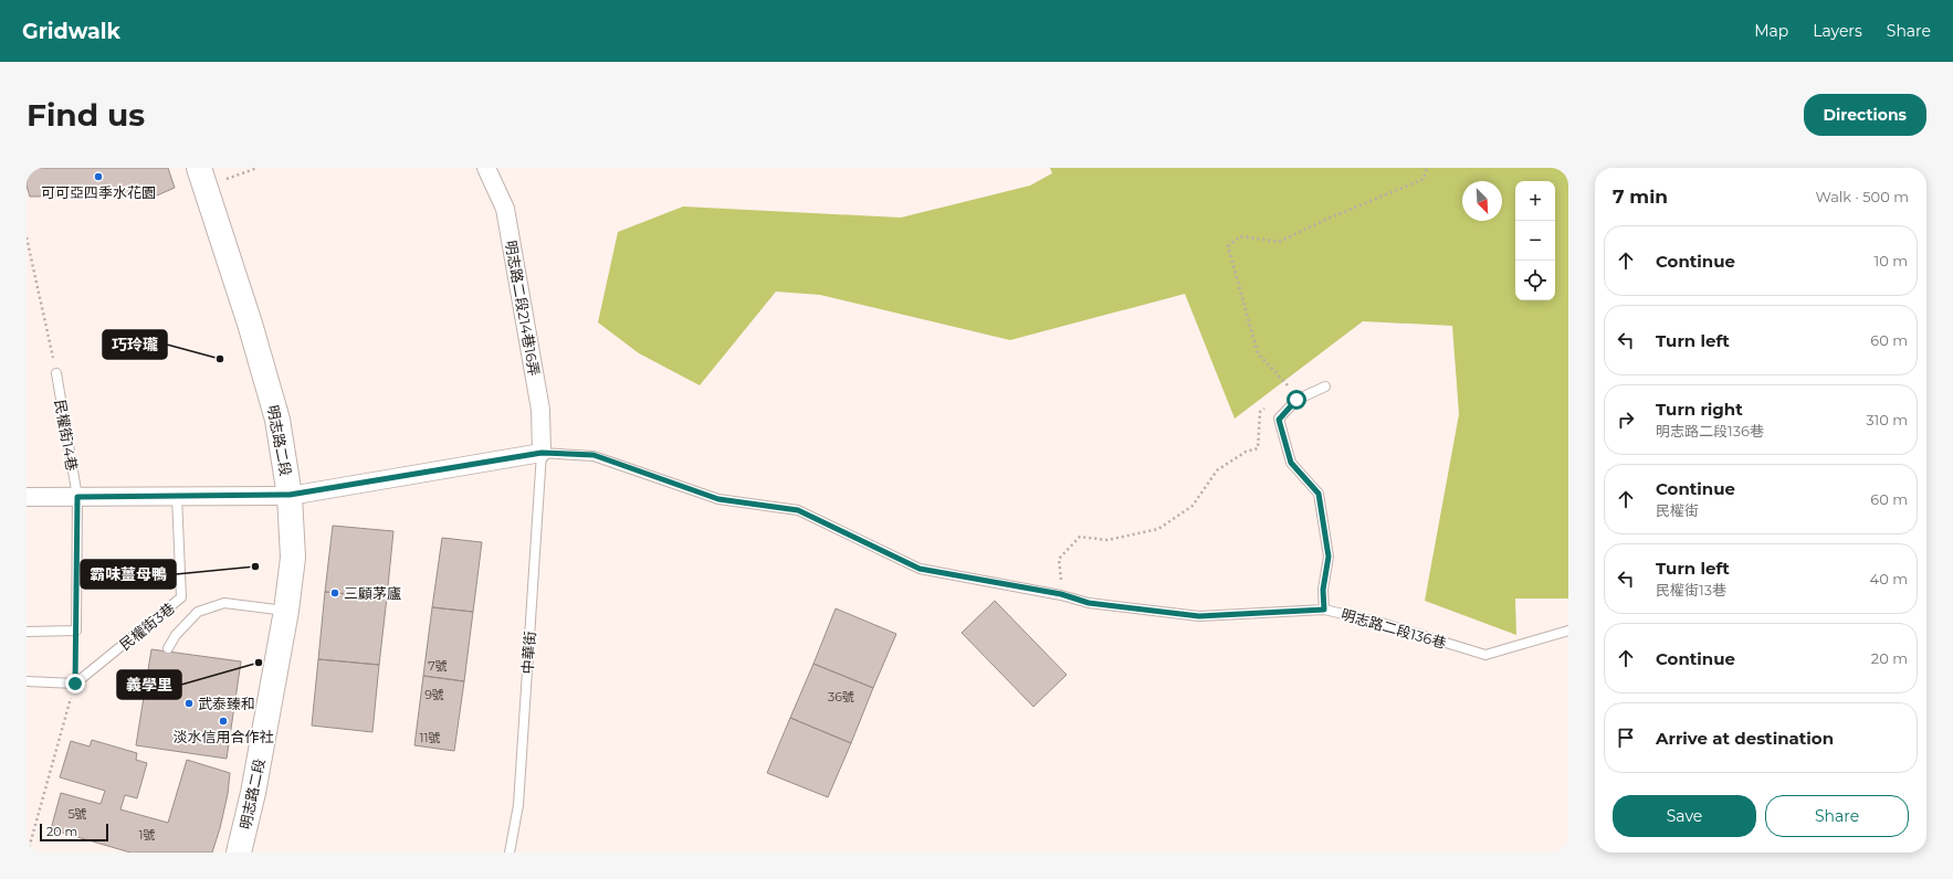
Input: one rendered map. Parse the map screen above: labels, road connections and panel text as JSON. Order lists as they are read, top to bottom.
{
  "streets": {
    "main road": ["明志路二段"],
    "street": ["明志路二段214巷16弄", "明志路二段136巷"],
    "lane": ["民權街14巷", "民權街3巷", "中華街"]
  },
  "crossings": [
    ["明志路二段214巷16弄", "明志路二段136巷"],
    ["明志路二段214巷16弄", "中華街"],
    ["民權街14巷", "明志路二段136巷"],
    ["明志路二段", "明志路二段136巷"],
    ["民權街3巷", "明志路二段136巷"],
    ["明志路二段136巷", "中華街"]
  ],
  "places": [
    "可可亞四季水花園",
    "巧玲瓏",
    "霸味薑母鴨",
    "三顧茅廬",
    "義學里",
    "武泰臻和",
    "淡水信用合作社"
  ],
  "house_numbers": [
    "7號",
    "9號",
    "36號",
    "11號",
    "5號",
    "1號"
  ],
  "scale_bar": "20 m",
  "north": "bottom right",
  "page": {
    "header": "Gridwalk",
    "nav": ["Map", "Layers", "Share"],
    "buttons": [
      "Directions",
      ["Save", "Share"]
    ],
    "title": "Find us",
    "heading": ["7 min", "Walk · 500 m"],
    "map_buttons": ["+", "−"],
    "list": [
      ["Continue", "10 m"],
      ["Turn left", "60 m"],
      ["Turn right", "明志路二段136巷", "310 m"],
      ["Continue", "民權街", "60 m"],
      ["Turn left", "民權街13巷", "40 m"],
      ["Continue", "20 m"],
      "Arrive at destination"
    ],
    "scale": "20 m"
  }
}
